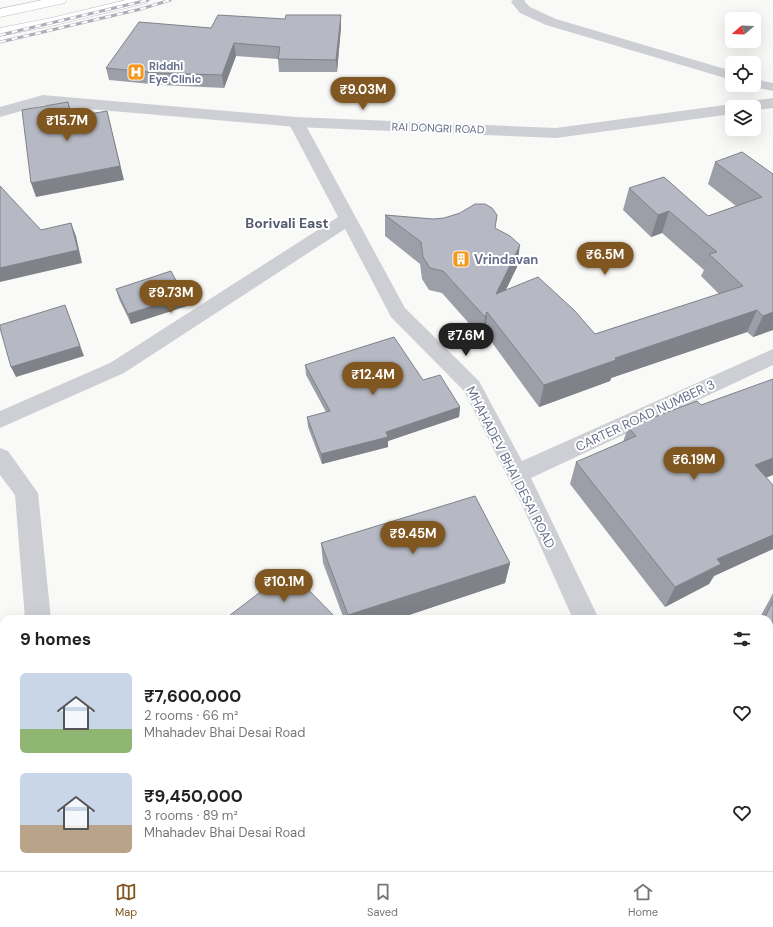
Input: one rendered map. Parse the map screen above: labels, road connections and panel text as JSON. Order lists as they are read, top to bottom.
{
  "streets": {
    "street": ["RAI DONGRI ROAD", "CARTER ROAD NUMBER 3", "MHAHADEV BHAI DESAI ROAD"]
  },
  "crossings": [
    ["RAI DONGRI ROAD", "MHAHADEV BHAI DESAI ROAD"],
    ["CARTER ROAD NUMBER 3", "MHAHADEV BHAI DESAI ROAD"]
  ],
  "districts": ["Borivali East"],
  "places": {
    "hospital": ["Riddhi Eye Clinic"],
    "building": ["Vrindavan"]
  },
  "north": "left",
  "page": {
    "price": [
      "₹9.03M",
      "₹15.7M",
      "₹6.5M",
      "₹9.73M",
      "₹7.6M",
      "₹12.4M",
      "₹6.19M",
      "₹9.45M",
      "₹10.1M"
    ],
    "heading": "9 homes",
    "list": [
      {
        "name": "₹7,600,000",
        "note": "2 rooms · 66 m² · Mhahadev Bhai Desai Road"
      },
      {
        "name": "₹9,450,000",
        "note": "3 rooms · 89 m² · Mhahadev Bhai Desai Road"
      }
    ],
    "tabs": ["Map", "Saved", "Home"]
  }
}
